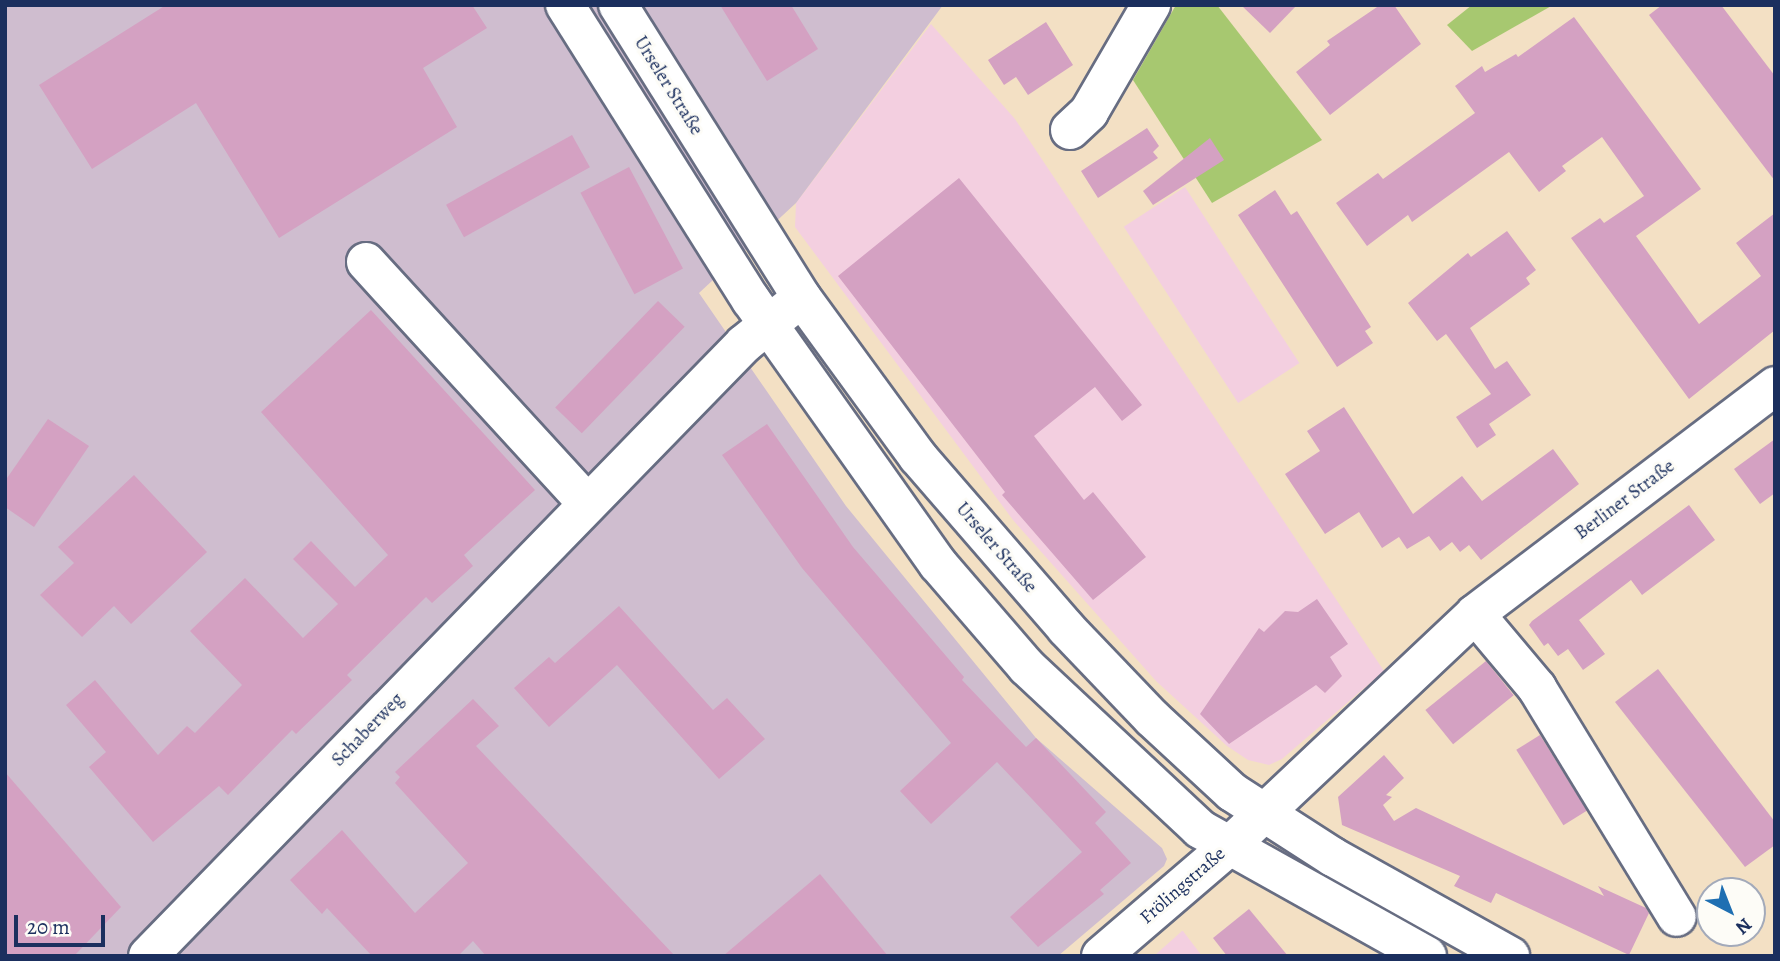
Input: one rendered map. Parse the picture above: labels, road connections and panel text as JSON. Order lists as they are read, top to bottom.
{
  "streets": {
    "street": [
      "Urseler Straße",
      "Berliner Straße",
      "Schaberweg",
      "Frölingstraße"
    ]
  },
  "crossings": [
    ["Urseler Straße", "Berliner Straße"],
    ["Urseler Straße", "Schaberweg"],
    ["Urseler Straße", "Frölingstraße"],
    ["Berliner Straße", "Frölingstraße"]
  ],
  "scale_bar": "20 m",
  "north": "bottom right"
}
